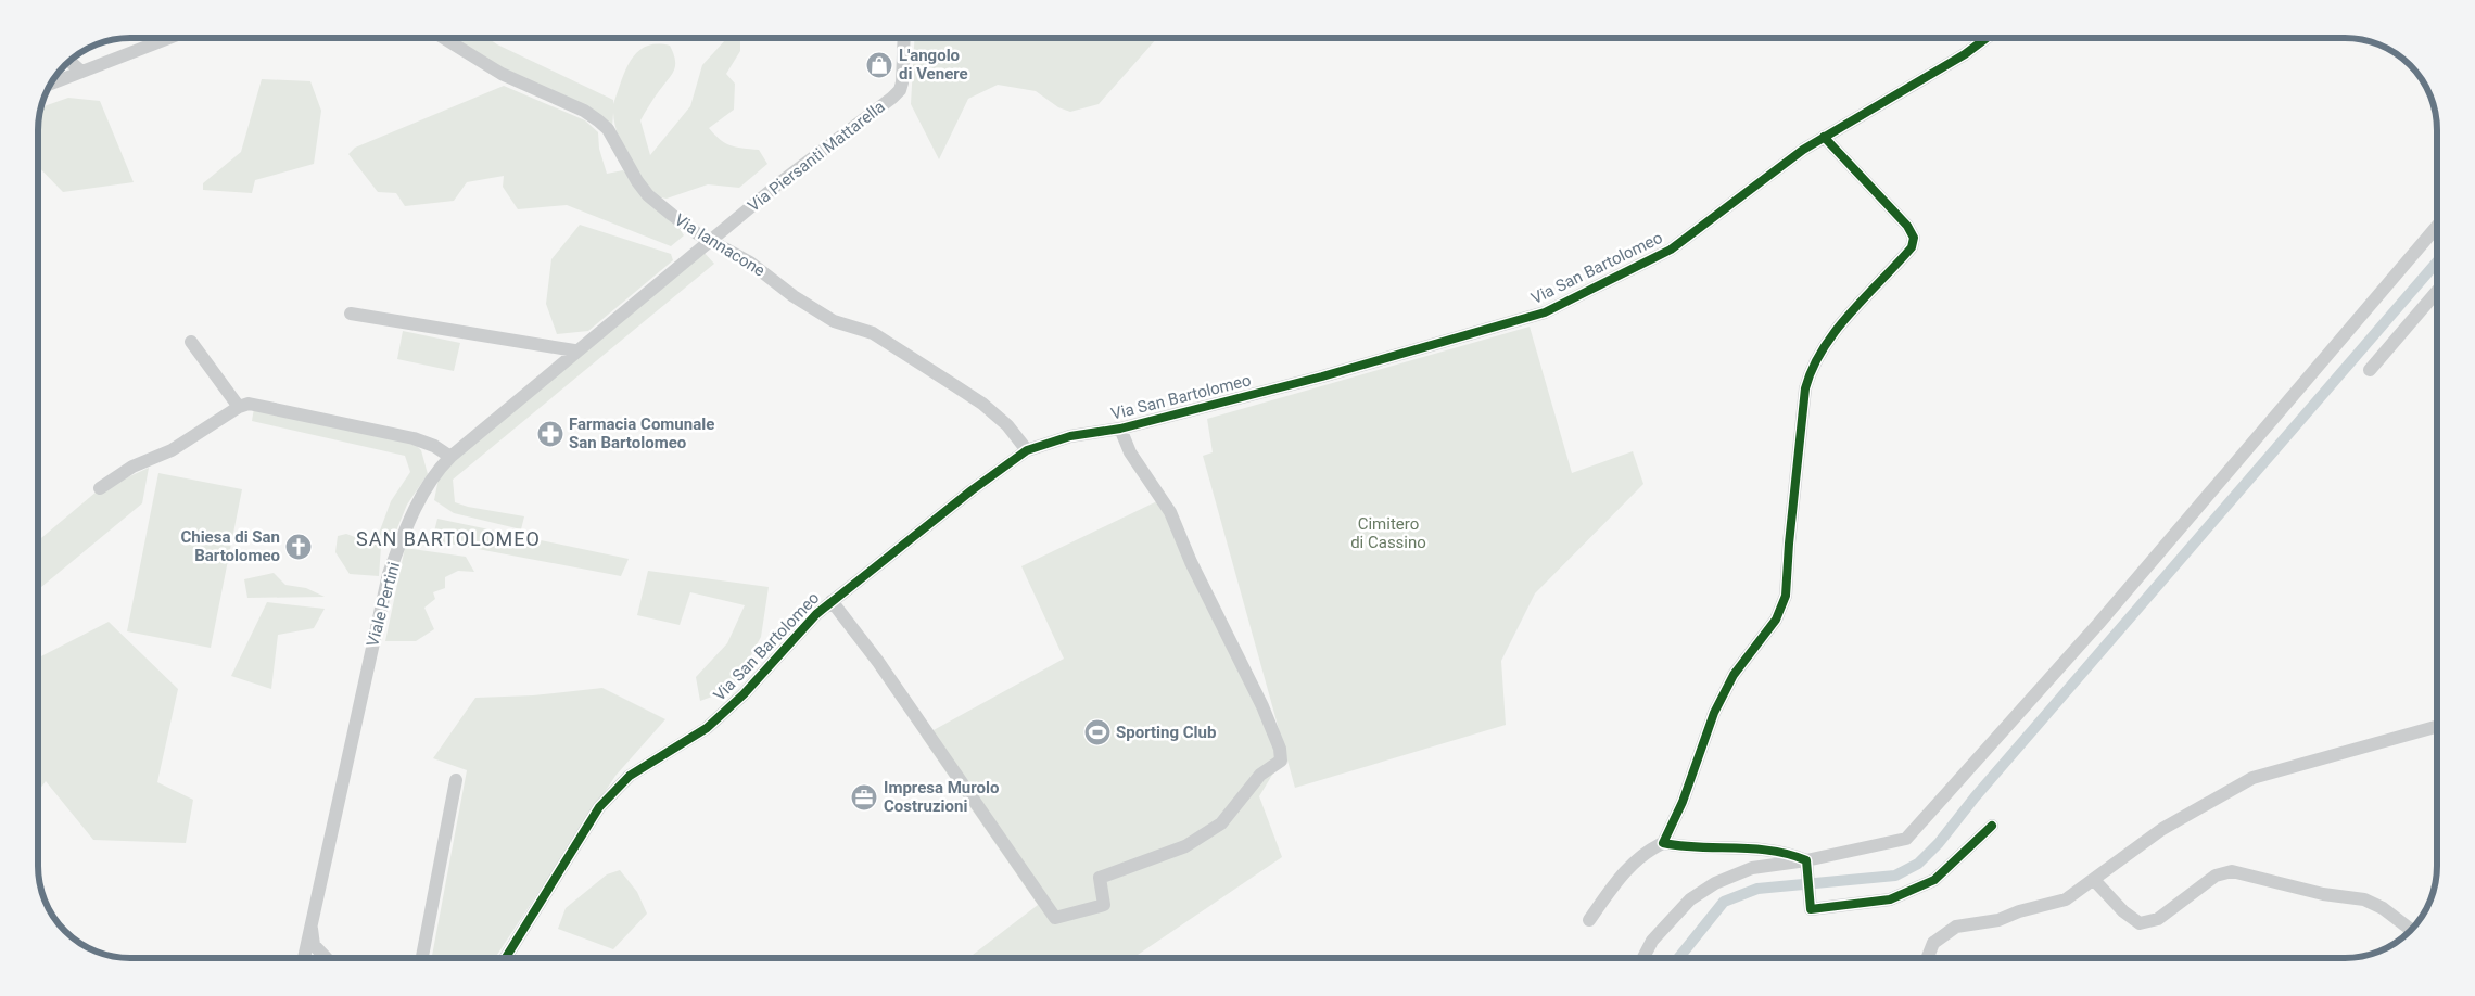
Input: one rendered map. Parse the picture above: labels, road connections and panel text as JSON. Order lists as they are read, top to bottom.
{
  "streets": {
    "street": [
      "Via Piersanti Mattarella",
      "Via Iannacone",
      "Via San Bartolomeo",
      "Viale Pertini"
    ]
  },
  "crossings": [
    ["Via Piersanti Mattarella", "Via Iannacone"],
    ["Via Piersanti Mattarella", "Viale Pertini"],
    ["Via Iannacone", "Via San Bartolomeo"],
    ["Via Iannacone", "Viale Pertini"]
  ],
  "districts": ["SAN BARTOLOMEO"],
  "parks": ["Cimitero di Cassino"],
  "places": {
    "shop": ["L'angolo di Venere"],
    "pharmacy": ["Farmacia Comunale San Bartolomeo"],
    "church": ["Chiesa di San Bartolomeo"],
    "sports": ["Sporting Club"],
    "office": ["Impresa Murolo Costruzioni"]
  }
}
